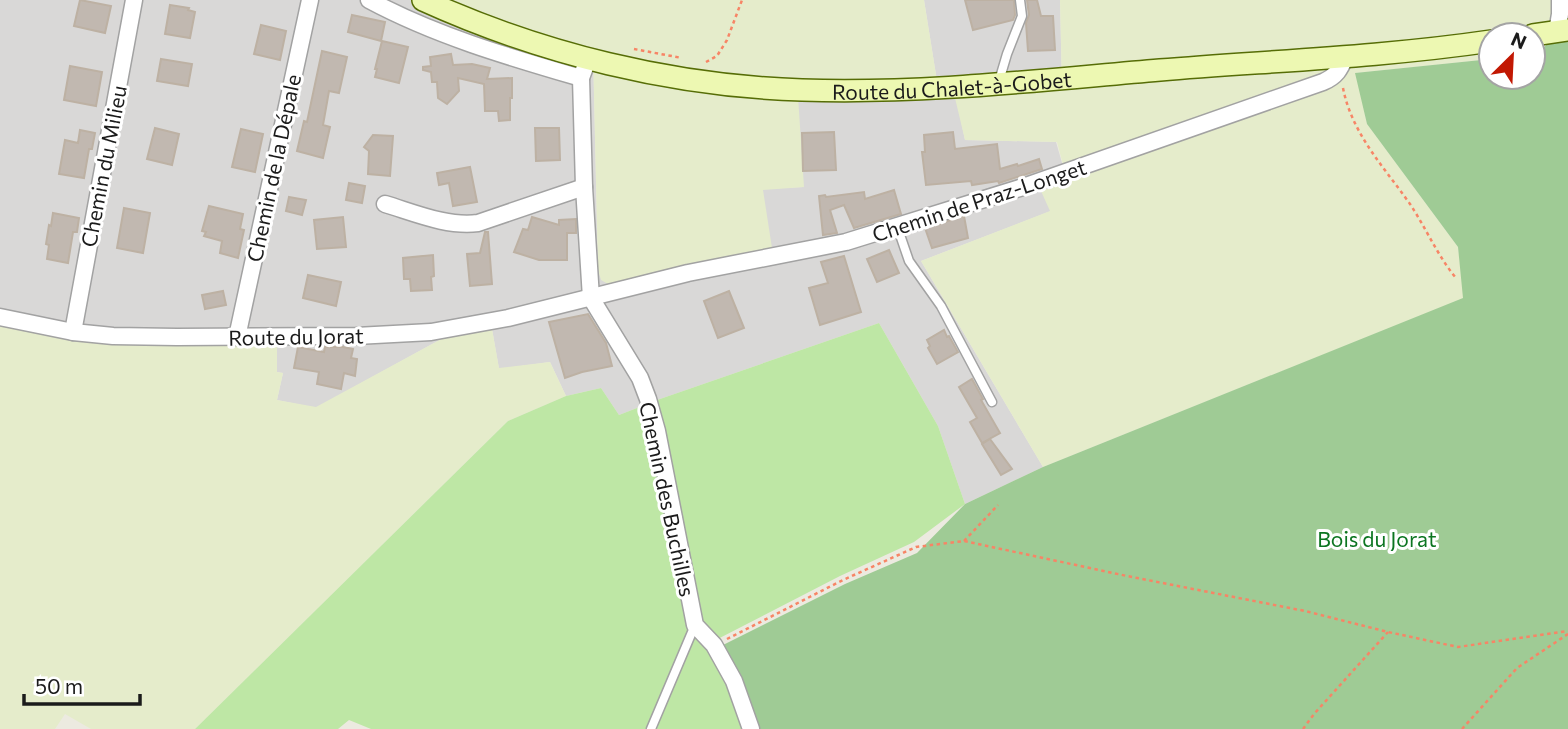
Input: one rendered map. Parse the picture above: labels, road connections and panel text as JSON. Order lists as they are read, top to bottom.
{
  "streets": {
    "main road": ["Route du Chalet-à-Gobet"],
    "street": [
      "Chemin du Milieu",
      "Chemin de la Dépale",
      "Chemin de Praz-Longet",
      "Route du Jorat",
      "Chemin des Buchilles"
    ]
  },
  "crossings": [
    ["Route du Chalet-à-Gobet", "Chemin de Praz-Longet"],
    ["Route du Chalet-à-Gobet", "Chemin des Buchilles"],
    ["Chemin du Milieu", "Route du Jorat"],
    ["Chemin de la Dépale", "Route du Jorat"],
    ["Chemin de Praz-Longet", "Route du Jorat"],
    ["Chemin de Praz-Longet", "Chemin des Buchilles"],
    ["Route du Jorat", "Chemin des Buchilles"]
  ],
  "parks": ["Bois du Jorat"],
  "scale_bar": "50 m",
  "north": "top right"
}
